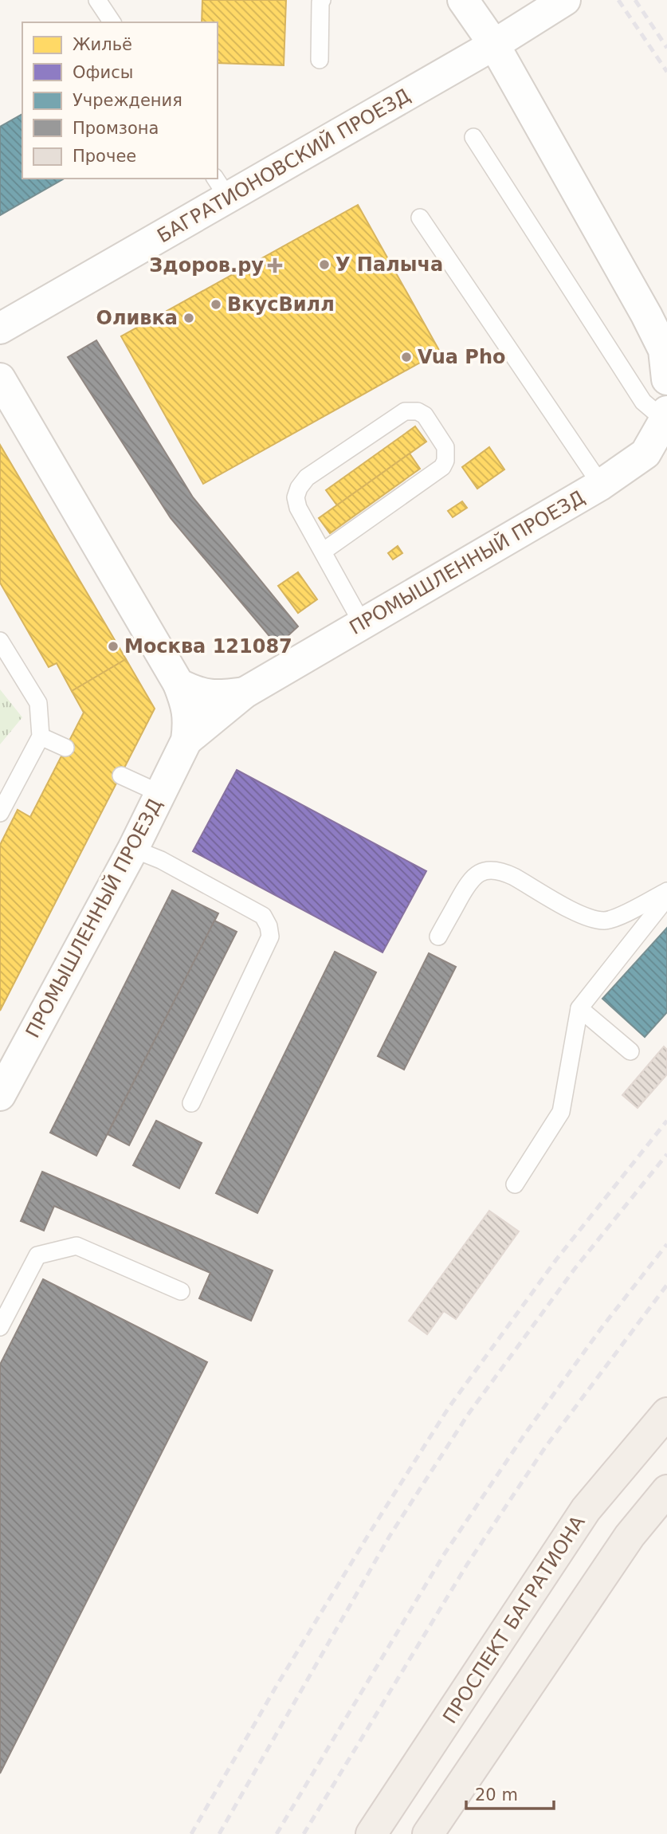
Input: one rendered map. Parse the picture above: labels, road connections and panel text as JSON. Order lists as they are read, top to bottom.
{
  "streets": {
    "main road": ["ПРОСПЕКТ БАГРАТИОНА"],
    "street": ["БАГРАТИОНОВСКИЙ ПРОЕЗД", "ПРОМЫШЛЕННЫЙ ПРОЕЗД"]
  },
  "places": {
    "other": [
      "У Палыча",
      "ВкусВилл",
      "Оливка",
      "Vua Pho",
      "Москва 121087"
    ],
    "health": ["Здоров.ру"]
  },
  "legend": [
    "Жильё",
    "Офисы",
    "Учреждения",
    "Промзона",
    "Прочее"
  ],
  "scale_bar": "20 m"
}
